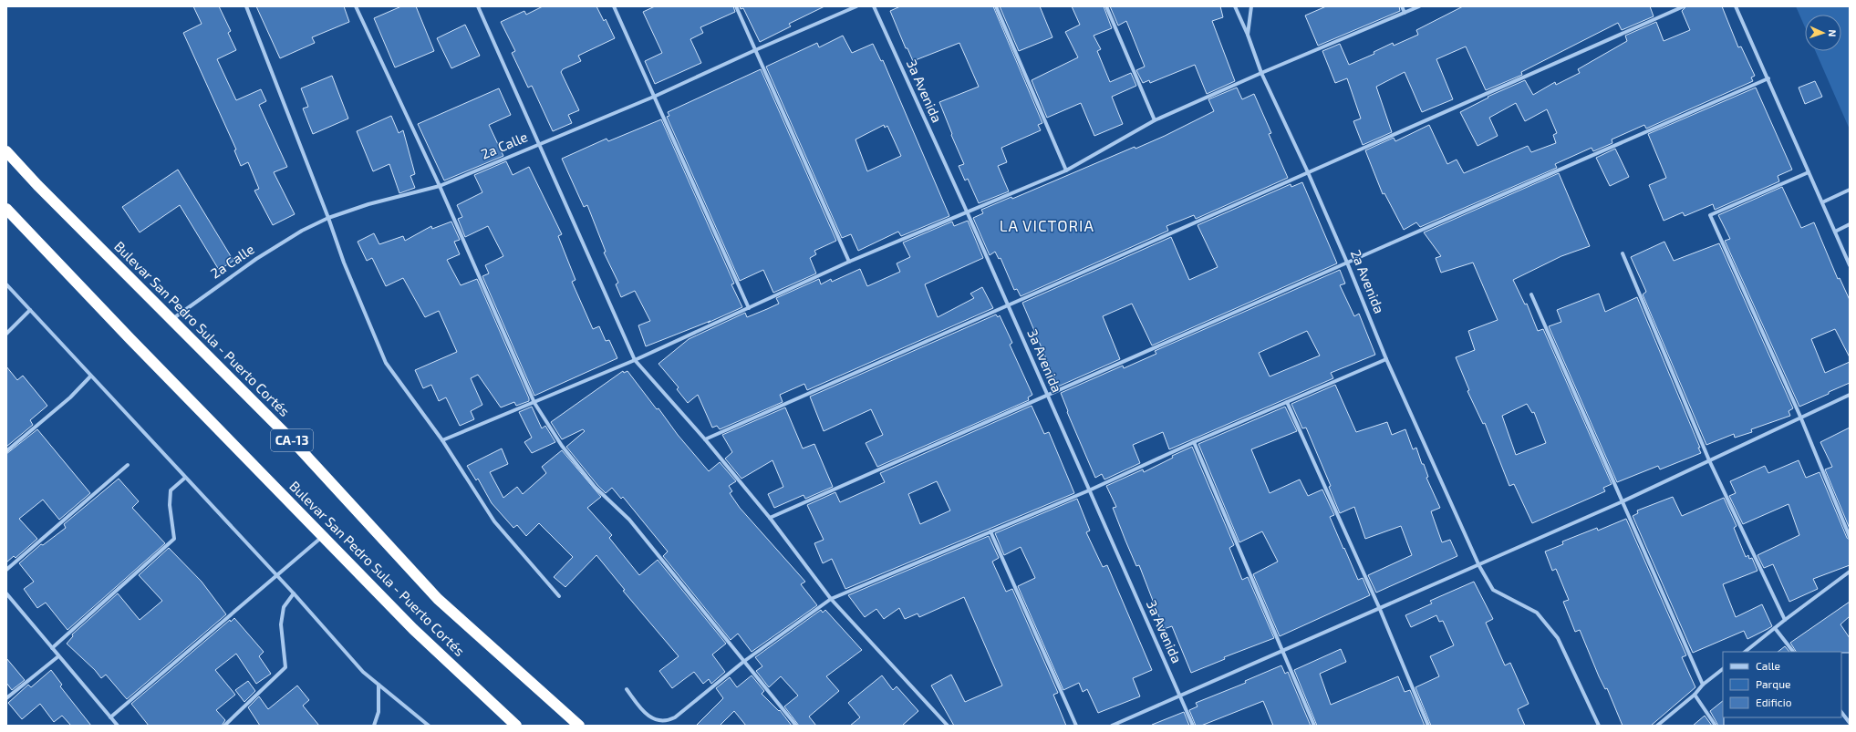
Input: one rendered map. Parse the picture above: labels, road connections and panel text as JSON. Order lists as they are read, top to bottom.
{
  "streets": {
    "highway": ["Bulevar San Pedro Sula - Puerto Cortés", "CA-13"],
    "street": ["3a Avenida", "2a Calle", "2a Avenida"]
  },
  "crossings": [
    ["2a Calle", "Bulevar San Pedro Sula - Puerto Cortés"]
  ],
  "districts": ["LA VICTORIA"],
  "legend": ["Calle", "Parque", "Edificio"],
  "north": "right"
}
